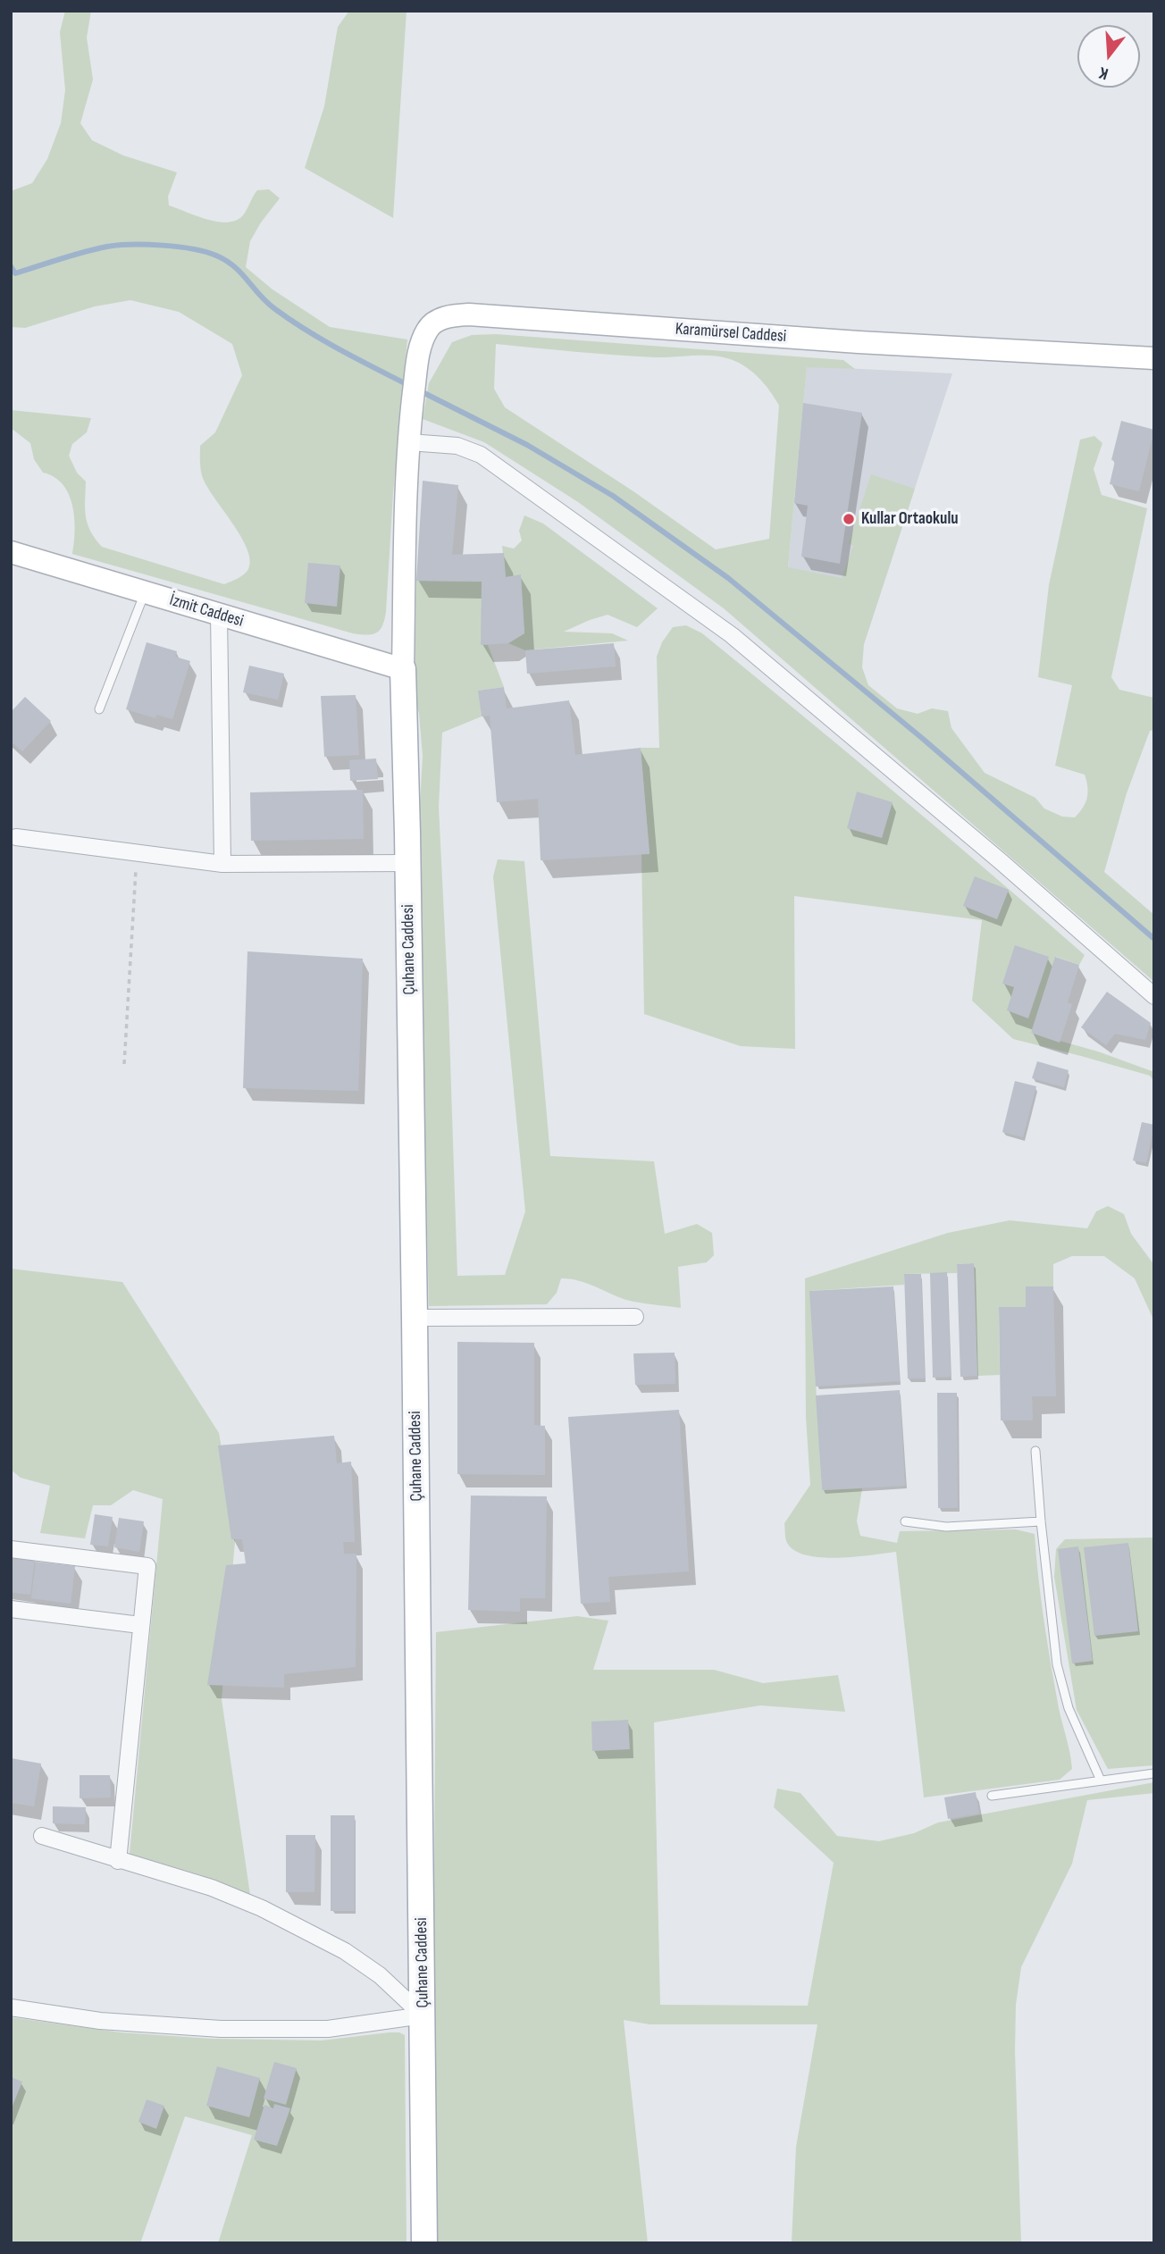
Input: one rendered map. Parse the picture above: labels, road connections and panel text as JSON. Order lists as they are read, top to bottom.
{
  "streets": {
    "main road": ["Karamürsel Caddesi", "İzmit Caddesi", "Çuhane Caddesi"]
  },
  "crossings": [
    ["Karamürsel Caddesi", "İzmit Caddesi"],
    ["Karamürsel Caddesi", "Çuhane Caddesi"],
    ["İzmit Caddesi", "Çuhane Caddesi"]
  ],
  "places": ["Kullar Ortaokulu"],
  "north": "bottom"
}
